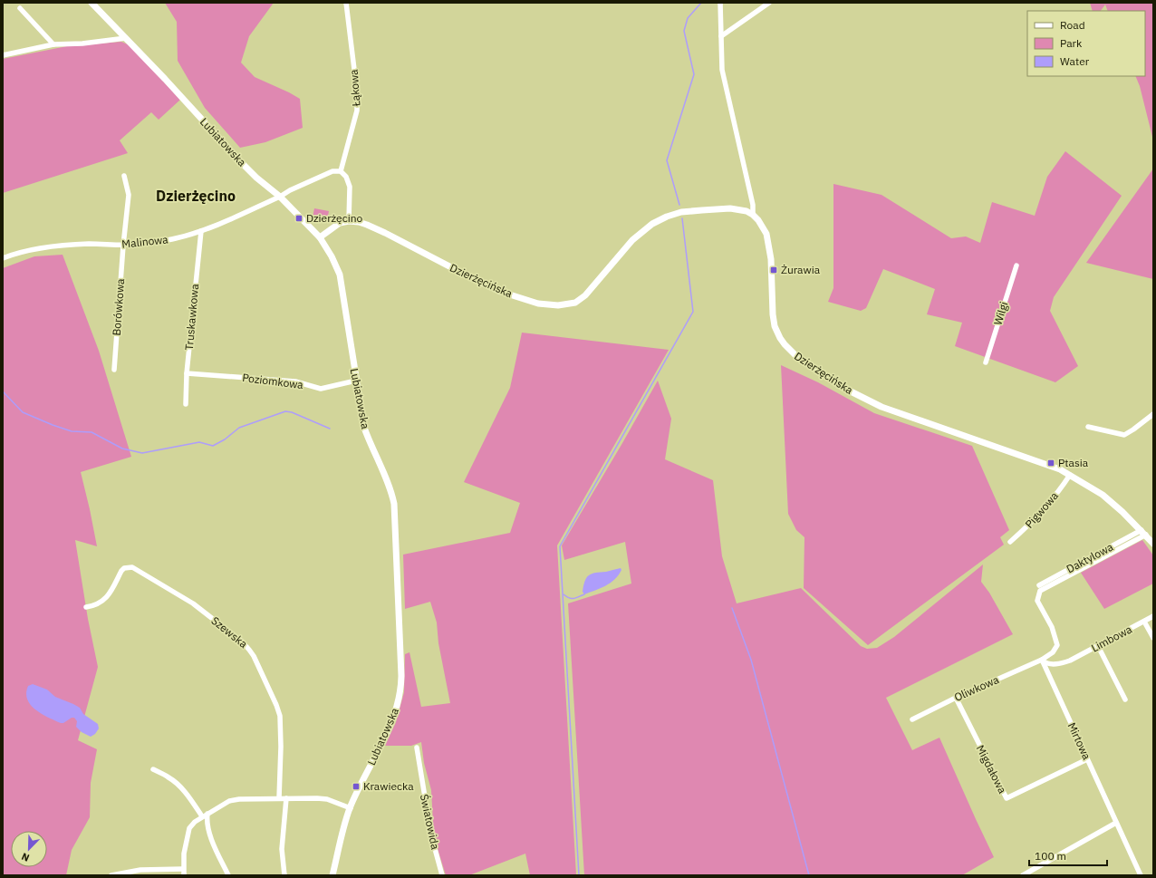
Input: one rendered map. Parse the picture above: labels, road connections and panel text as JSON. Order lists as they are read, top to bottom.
{
  "streets": {
    "street": [
      "Łąkowa",
      "Lubiatowska",
      "Malinowa",
      "Dzierżęcińska",
      "Borówkowa",
      "Wilgi",
      "Truskawkowa",
      "Poziomkowa",
      "Pigwowa",
      "Daktylowa",
      "Szewska",
      "Limbowa",
      "Oliwkowa",
      "Mirtowa",
      "Migdałowa",
      "Światowida"
    ]
  },
  "crossings": [
    ["Lubiatowska", "Malinowa"],
    ["Lubiatowska", "Poziomkowa"],
    ["Malinowa", "Borówkowa"],
    ["Malinowa", "Truskawkowa"],
    ["Dzierżęcińska", "Pigwowa"],
    ["Dzierżęcińska", "Daktylowa"],
    ["Dzierżęcińska", "Oliwkowa"],
    ["Truskawkowa", "Poziomkowa"],
    ["Daktylowa", "Oliwkowa"],
    ["Limbowa", "Oliwkowa"],
    ["Limbowa", "Mirtowa"],
    ["Oliwkowa", "Mirtowa"],
    ["Oliwkowa", "Migdałowa"],
    ["Mirtowa", "Migdałowa"]
  ],
  "districts": ["Dzierżęcino"],
  "places": {
    "transit": [
      "Dzierżęcino",
      "Żurawia",
      "Ptasia",
      "Krawiecka"
    ]
  },
  "legend": ["Road", "Park", "Water"],
  "scale_bar": "100 m",
  "north": "bottom left"
}
